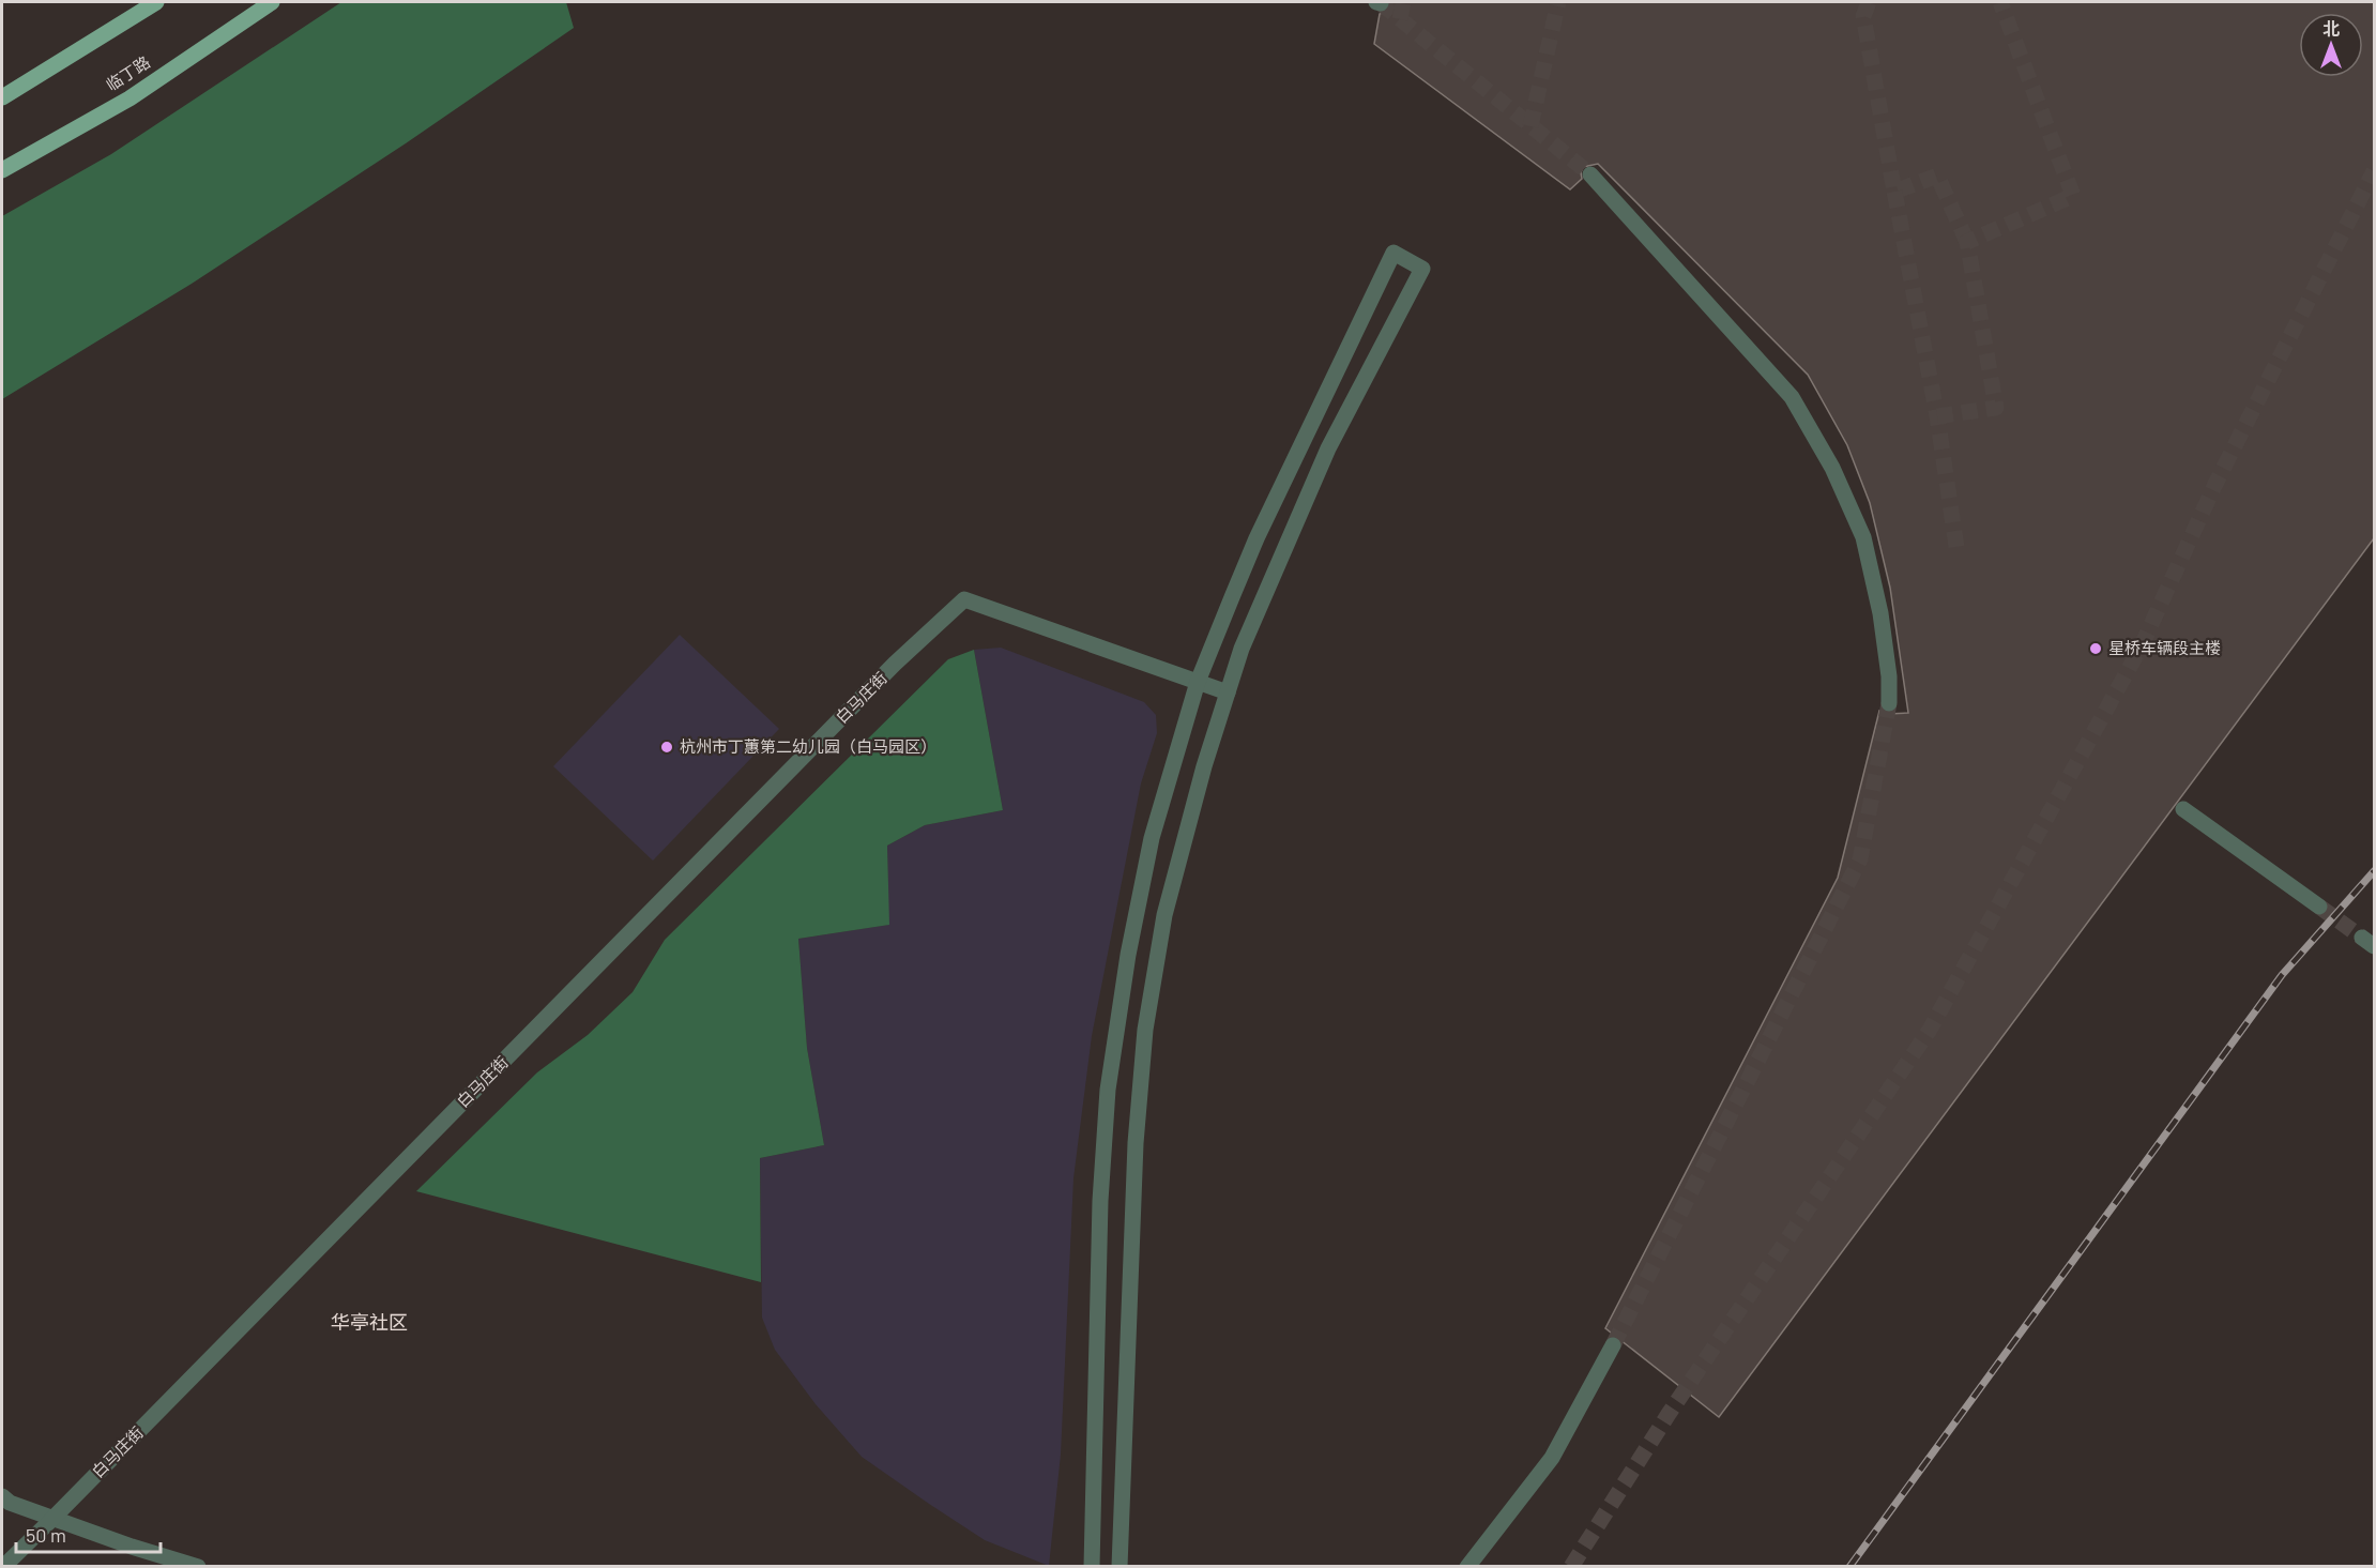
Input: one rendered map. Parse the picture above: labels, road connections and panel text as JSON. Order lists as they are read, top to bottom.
{
  "streets": {
    "main road": ["临丁路"],
    "street": ["白马庄街"]
  },
  "districts": ["华亭社区"],
  "places": ["星桥车辆段主楼", "杭州市丁蕙第二幼儿园（白马园区）"],
  "scale_bar": "50 m",
  "north": "top"
}
